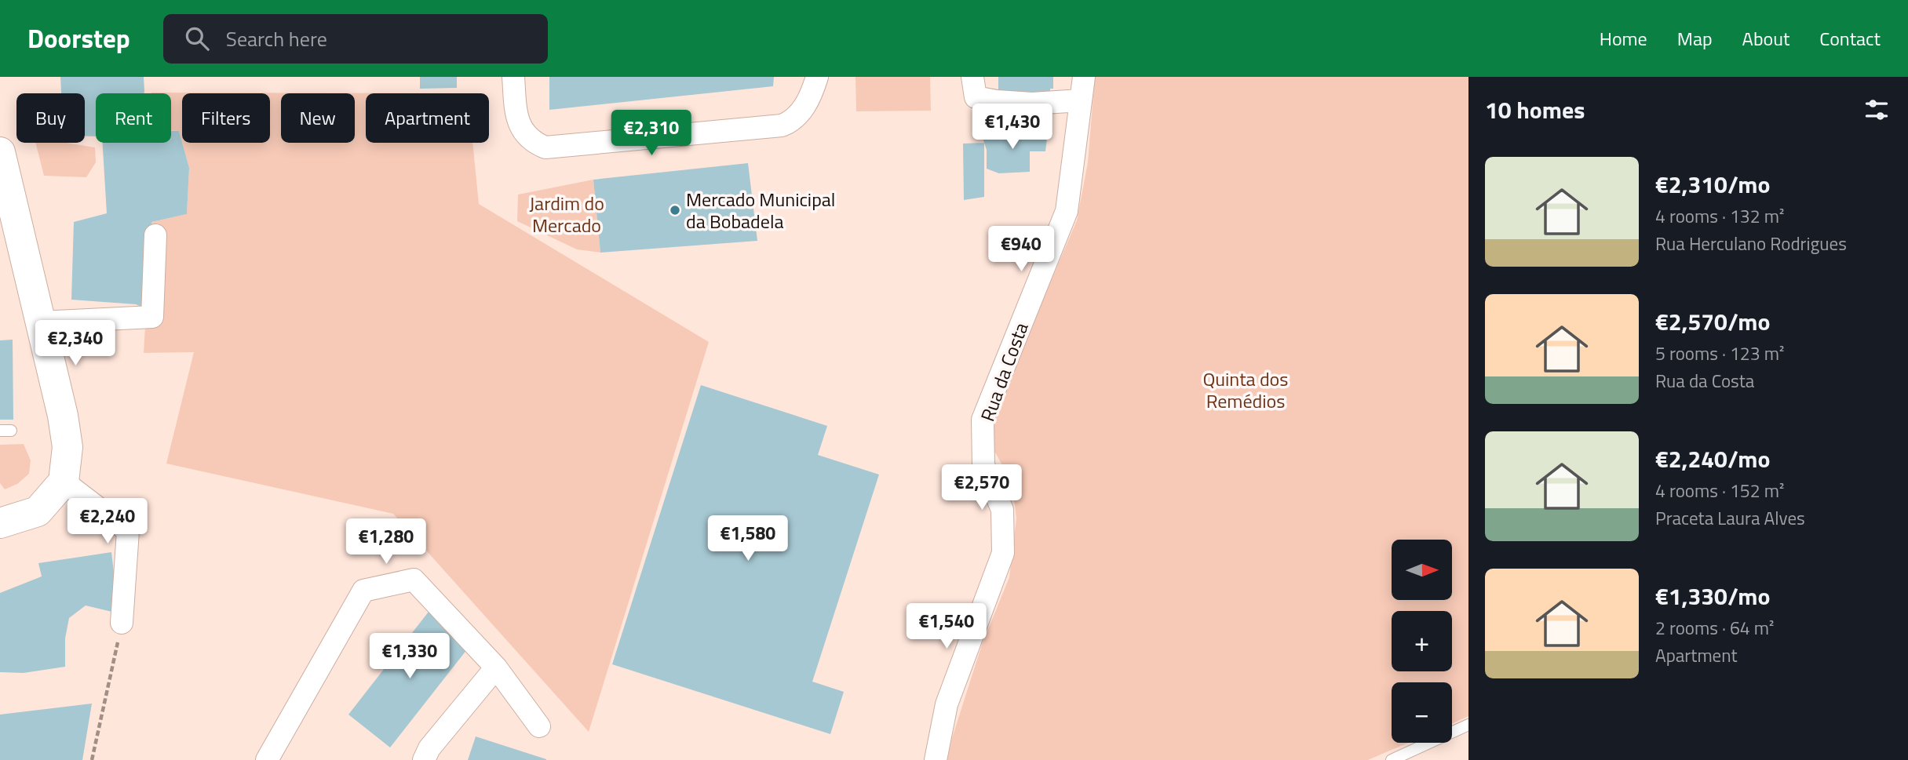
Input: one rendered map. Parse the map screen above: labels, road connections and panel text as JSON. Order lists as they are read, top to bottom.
{
  "streets": {
    "street": ["Rua da Costa"]
  },
  "parks": ["Jardim do Mercado", "Quinta dos Remédios"],
  "places": ["Mercado Municipal da Bobadela"],
  "north": "right",
  "page": {
    "header": "Doorstep",
    "search": "Search here",
    "nav": [
      "Home",
      "Map",
      "About",
      "Contact"
    ],
    "heading": "10 homes",
    "chip": [
      "Buy",
      "Rent",
      "Filters",
      "New",
      "Apartment"
    ],
    "price": [
      "€1,430",
      "€2,310",
      "€940",
      "€2,340",
      "€2,570",
      "€2,240",
      "€1,580",
      "€1,280",
      "€1,540",
      "€1,330"
    ],
    "list": [
      {
        "name": "€2,310/mo",
        "note": "4 rooms · 132 m² · Rua Herculano Rodrigues"
      },
      {
        "name": "€2,570/mo",
        "note": "5 rooms · 123 m² · Rua da Costa"
      },
      {
        "name": "€2,240/mo",
        "note": "4 rooms · 152 m² · Praceta Laura Alves"
      },
      {
        "name": "€1,330/mo",
        "note": "2 rooms · 64 m² · Apartment"
      }
    ],
    "map_buttons": ["+", "−"]
  }
}
